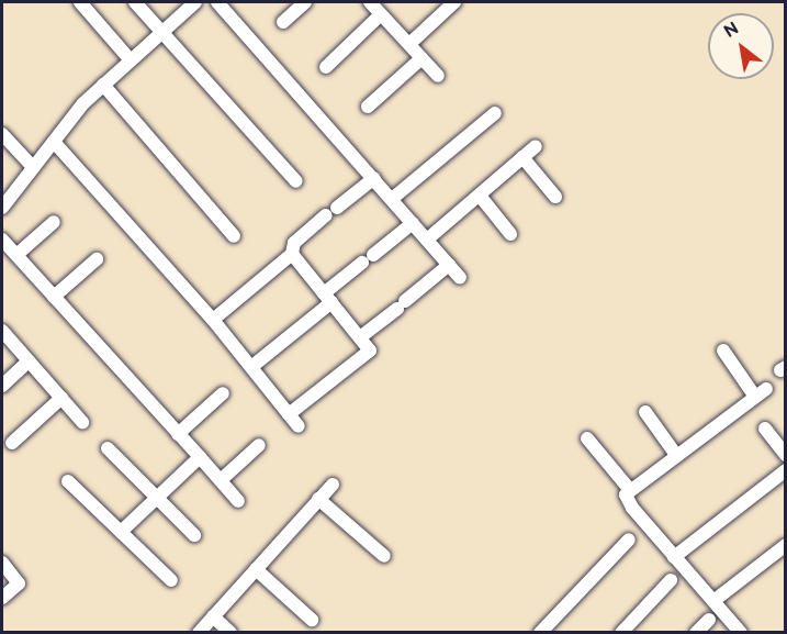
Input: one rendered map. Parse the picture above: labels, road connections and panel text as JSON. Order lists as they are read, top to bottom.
{
  "north": "top left"
}
